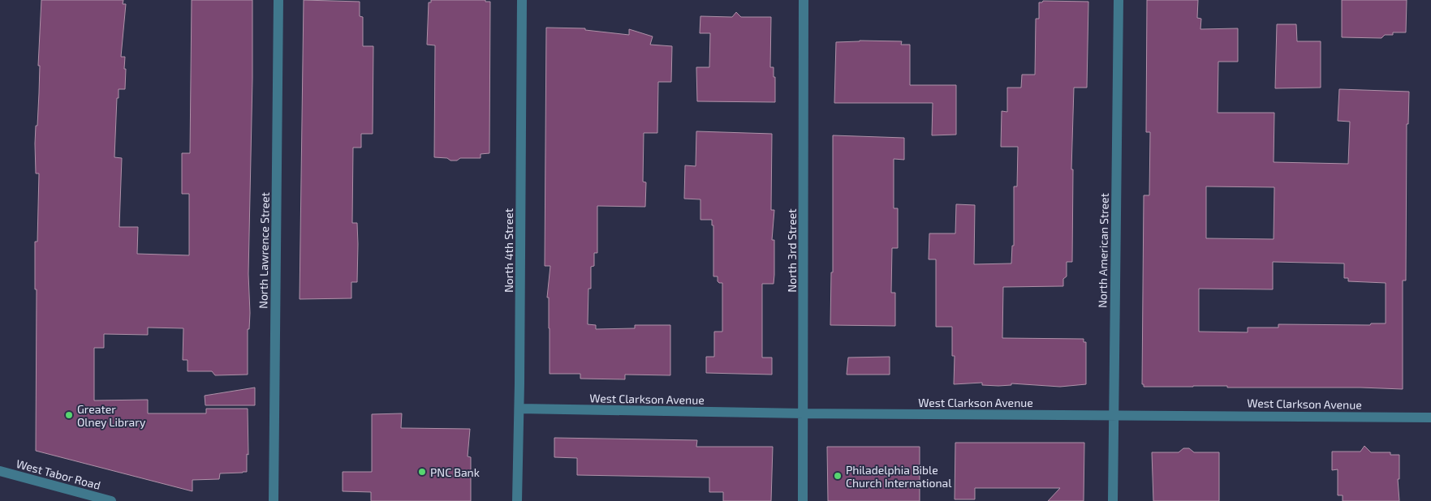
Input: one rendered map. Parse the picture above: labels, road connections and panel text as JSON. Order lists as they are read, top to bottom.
{
  "streets": {
    "street": [
      "North Lawrence Street",
      "North 4th Street",
      "North 3rd Street",
      "North American Street",
      "West Clarkson Avenue",
      "West Tabor Road"
    ]
  },
  "crossings": [
    ["North 4th Street", "West Clarkson Avenue"],
    ["North 3rd Street", "West Clarkson Avenue"],
    ["North American Street", "West Clarkson Avenue"]
  ],
  "places": ["Greater Olney Library", "PNC Bank", "Philadelphia Bible Church International"]
}
